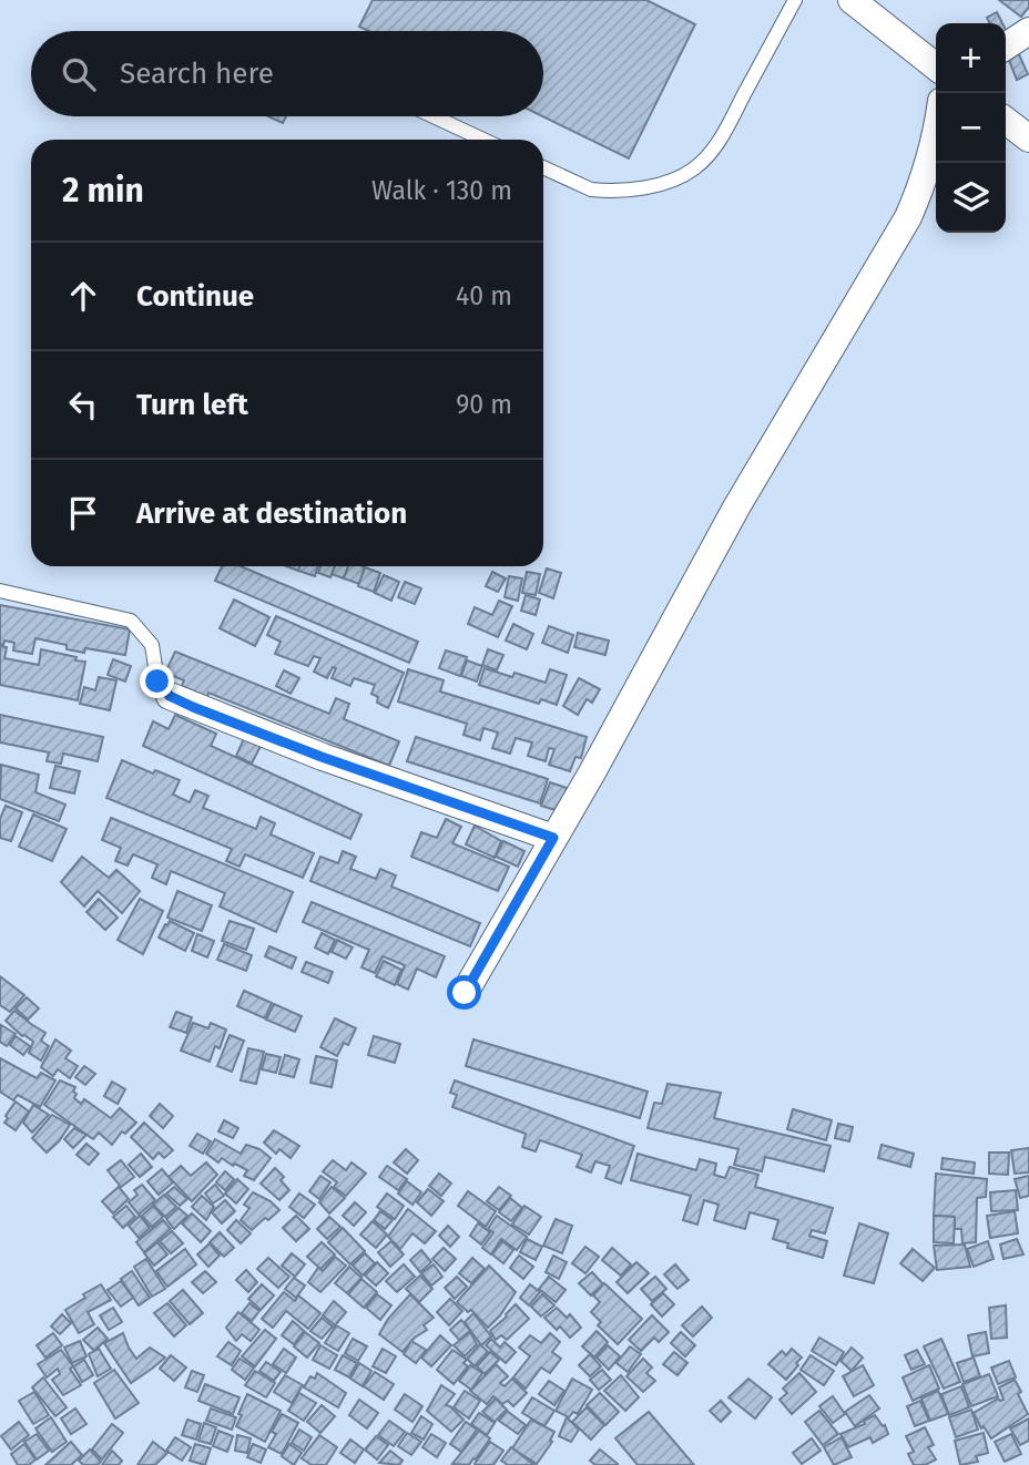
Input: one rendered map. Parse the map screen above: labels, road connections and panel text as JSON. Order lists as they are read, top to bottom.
{
  "page": {
    "map_buttons": ["+", "−"],
    "search": "Search here",
    "heading": ["2 min", "Walk · 130 m"],
    "list": [
      ["Continue", "40 m"],
      ["Turn left", "90 m"],
      "Arrive at destination"
    ]
  }
}
